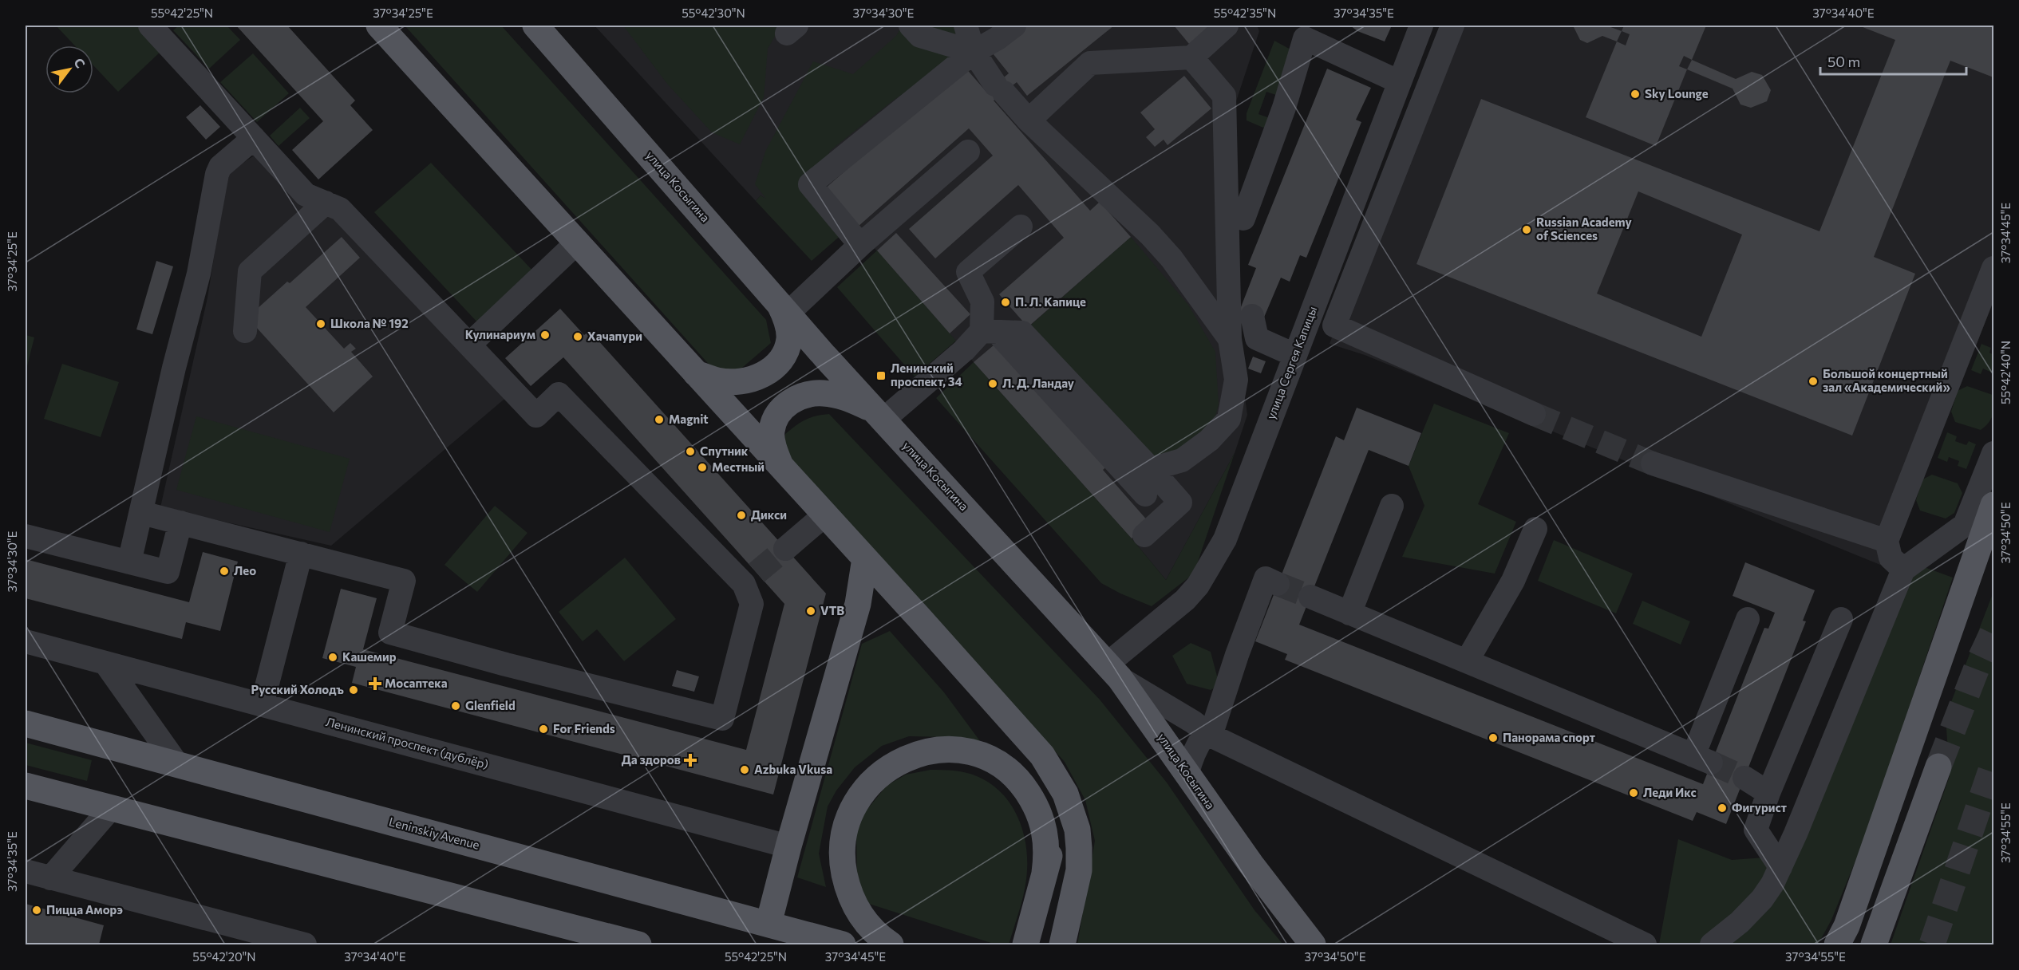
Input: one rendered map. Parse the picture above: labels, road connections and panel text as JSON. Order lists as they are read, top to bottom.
{
  "streets": {
    "main road": ["улица Косыгина", "Leninskiy Avenue"],
    "street": ["улица Сергея Капицы", "Ленинский проспект (дублёр)"]
  },
  "crossings": [
    ["улица Косыгина", "улица Сергея Капицы"]
  ],
  "places": {
    "other": [
      "Sky Lounge",
      "Russian Academy of Sciences",
      "П. Л. Капице",
      "Школа № 192",
      "Кулинариум",
      "Хачапури",
      "Большой концертный зал «Академический»",
      "Л. Д. Ландау",
      "Magnit",
      "Спутник",
      "Местный",
      "Дикси",
      "Лео",
      "VTB",
      "Кашемир",
      "Русский Холодъ",
      "Glenfield",
      "For Friends",
      "Панорама спорт",
      "Azbuka Vkusa",
      "Леди Икс",
      "Фигурист",
      "Пицца Аморэ"
    ],
    "transit": ["Ленинский проспект, 34"],
    "health": ["Мосаптека", "Да здоров"]
  },
  "scale_bar": "50 m",
  "north": "top right",
  "coordinates": [
    "55°42'25\"N",
    "37°34'25\"E",
    "55°42'30\"N",
    "37°34'30\"E",
    "55°42'35\"N",
    "37°34'35\"E",
    "37°34'40\"E",
    "37°34'45\"E",
    "55°42'40\"N",
    "37°34'50\"E",
    "37°34'55\"E",
    "55°42'20\"N"
  ]
}
